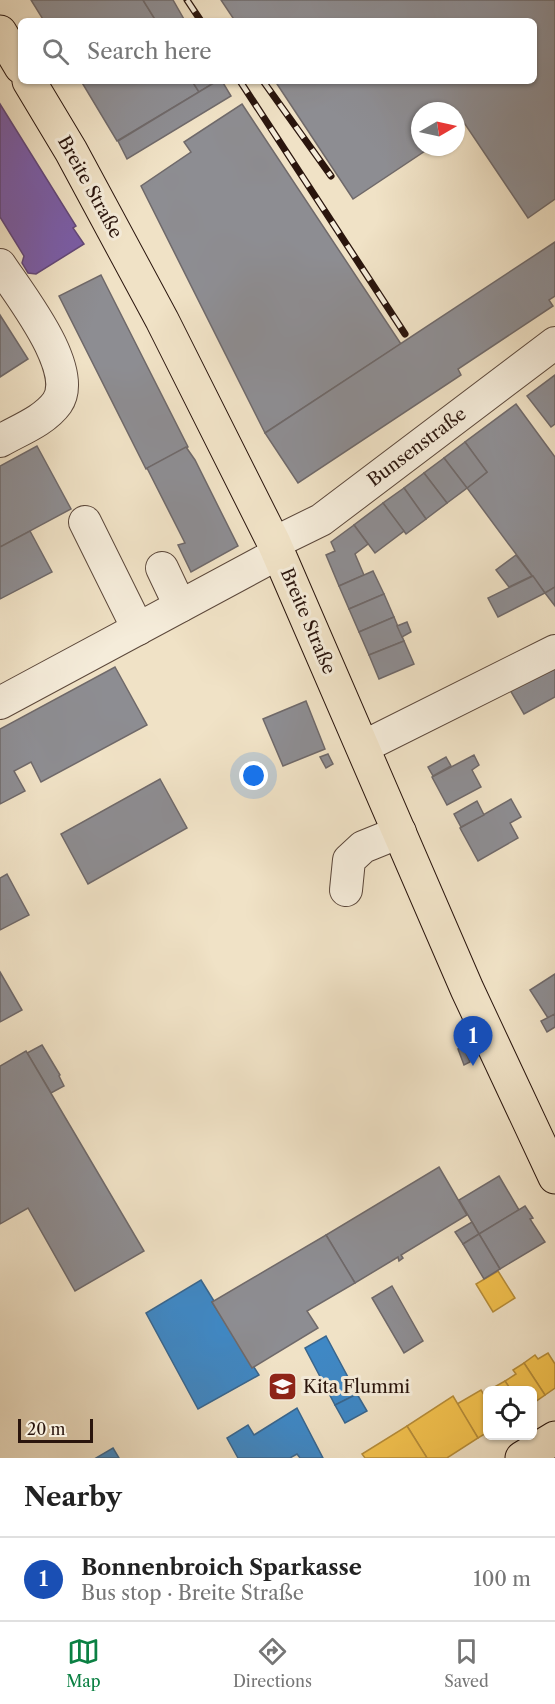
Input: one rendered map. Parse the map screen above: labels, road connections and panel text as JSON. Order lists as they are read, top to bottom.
{
  "streets": {
    "main road": ["Breite Straße"],
    "street": ["Bunsenstraße"]
  },
  "crossings": [
    ["Breite Straße", "Bunsenstraße"]
  ],
  "places": {
    "school or university": ["Kita Flummi"]
  },
  "scale_bar": "20 m",
  "north": "right",
  "page": {
    "search": "Search here",
    "pins": "1",
    "scale": "20 m",
    "heading": "Nearby",
    "list": [
      {
        "mark": "1",
        "name": "Bonnenbroich Sparkasse",
        "note": "Bus stop · Breite Straße",
        "value": "100 m"
      }
    ],
    "nav": ["Map", "Directions", "Saved"]
  }
}
